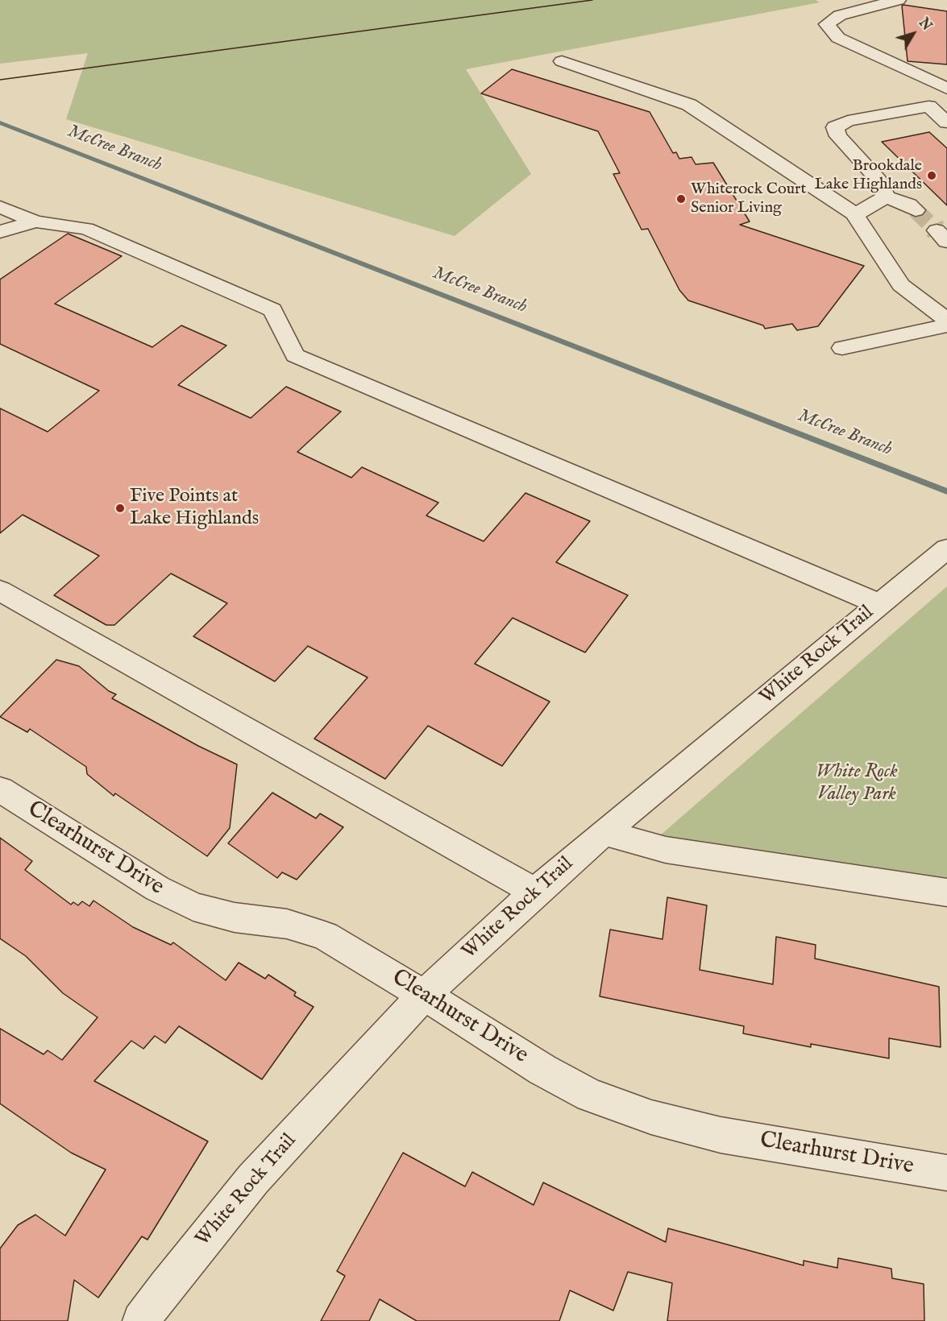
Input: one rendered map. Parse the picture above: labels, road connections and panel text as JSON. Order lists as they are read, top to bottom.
{
  "streets": {
    "street": ["White Rock Trail", "Clearhurst Drive"]
  },
  "crossings": [
    ["White Rock Trail", "Clearhurst Drive"]
  ],
  "water": ["McCree Branch"],
  "parks": ["White Rock Valley Park"],
  "places": ["Brookdale Lake Highlands", "Whiterock Court Senior Living", "Five Points at Lake Highlands"],
  "north": "top right"
}
